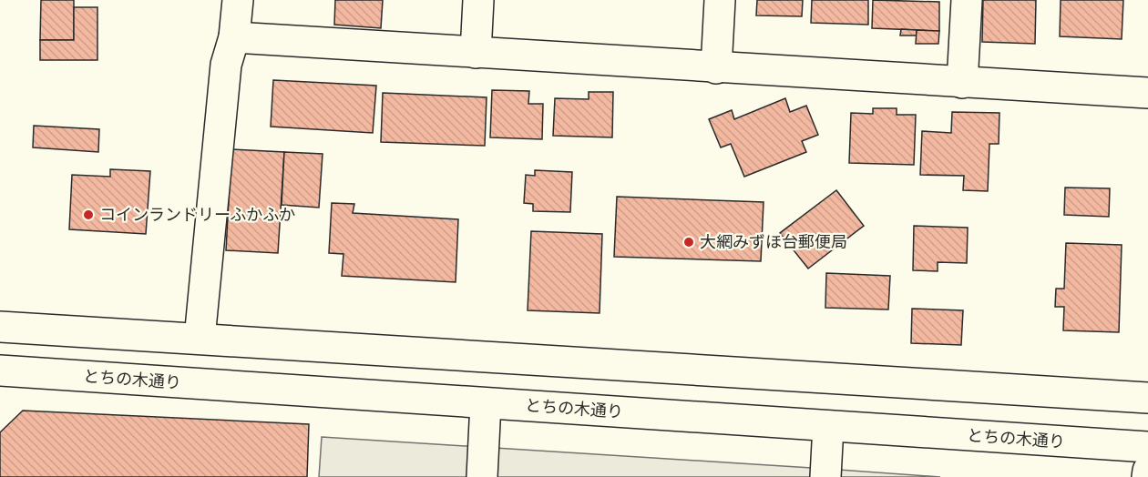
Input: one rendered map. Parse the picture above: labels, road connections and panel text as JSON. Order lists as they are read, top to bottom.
{
  "streets": {
    "street": ["とちの木通り"]
  },
  "places": ["コインランドリーふかふか", "大網みずほ台郵便局"]
}
